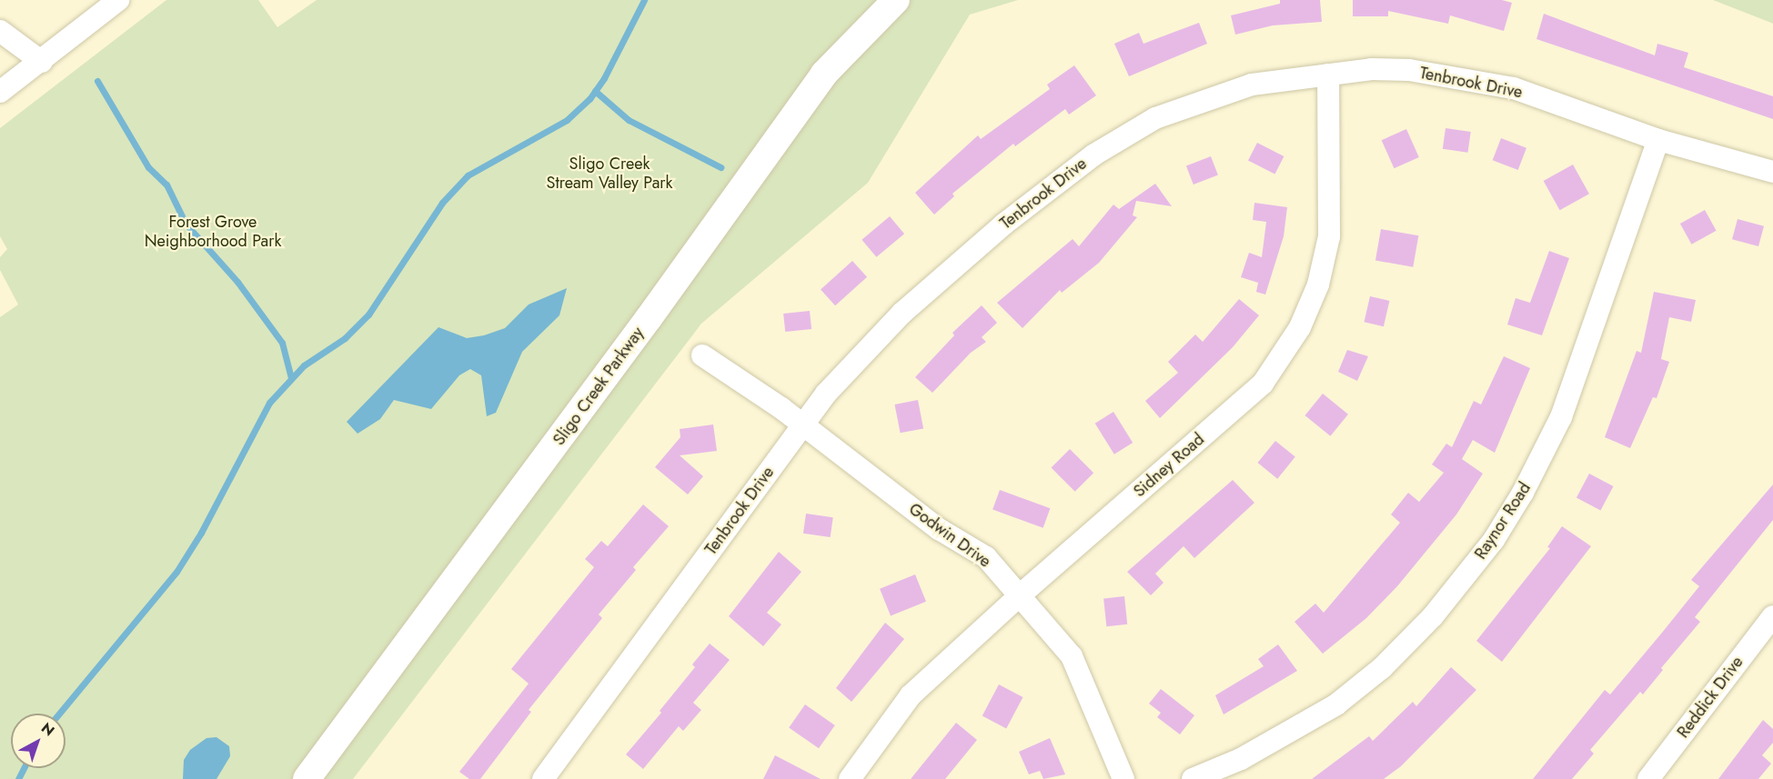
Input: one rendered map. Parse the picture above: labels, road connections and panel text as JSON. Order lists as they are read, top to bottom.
{
  "streets": {
    "street": [
      "Tenbrook Drive",
      "Sligo Creek Parkway",
      "Sidney Road",
      "Raynor Road",
      "Godwin Drive",
      "Reddick Drive"
    ]
  },
  "crossings": [
    ["Tenbrook Drive", "Sidney Road"],
    ["Tenbrook Drive", "Raynor Road"],
    ["Tenbrook Drive", "Godwin Drive"],
    ["Sidney Road", "Godwin Drive"]
  ],
  "parks": ["Sligo Creek Stream Valley Park", "Forest Grove Neighborhood Park"],
  "north": "top right"
}
